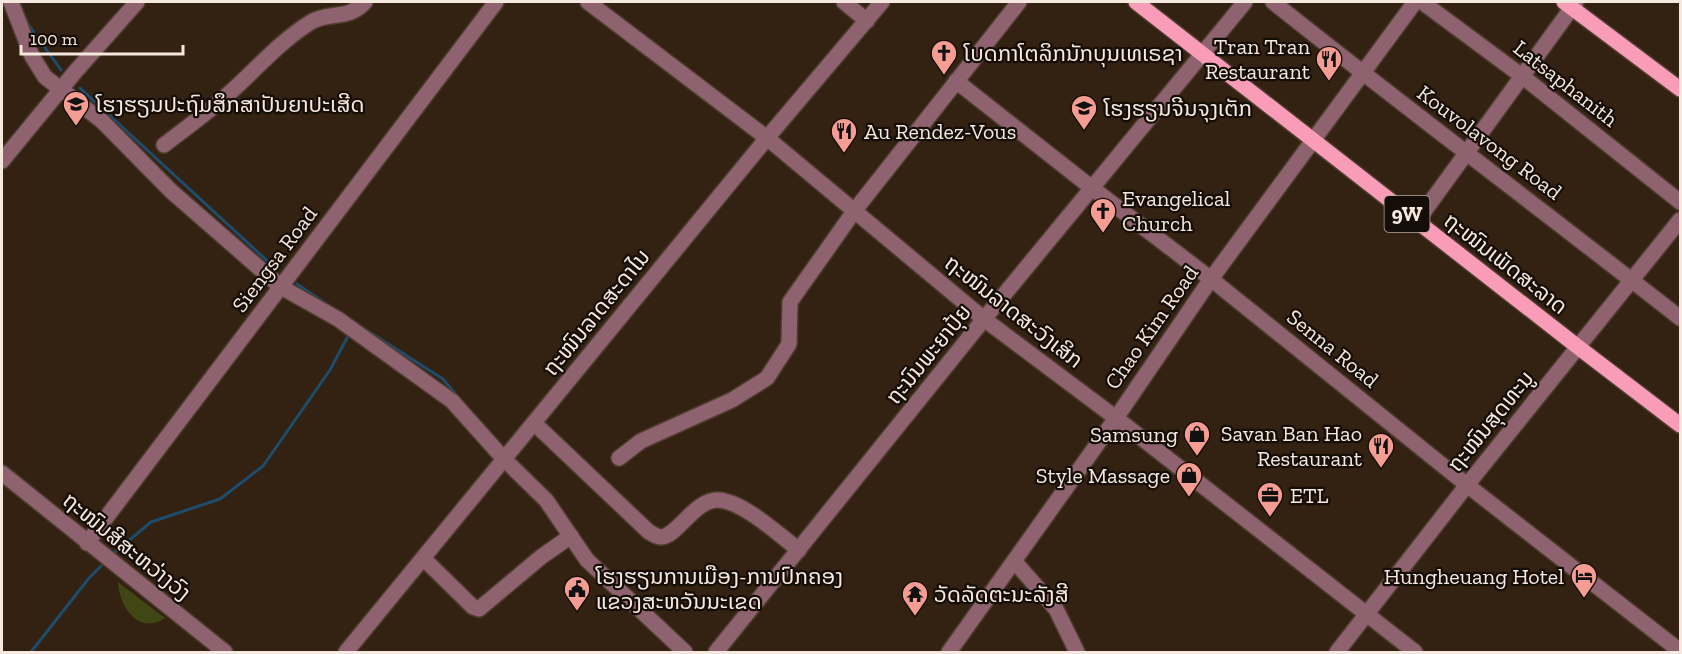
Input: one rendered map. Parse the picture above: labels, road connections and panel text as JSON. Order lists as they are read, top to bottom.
{
  "streets": {
    "main road": ["9W", "ຖະໜົນເພັດສະລາດ"],
    "street": [
      "Latsaphanith",
      "Kouvolavong Road",
      "Siengsa Road",
      "ຖະໜົນລາດສະວົງເສິກ",
      "ຖະໜົນລາດສະດາໄນ",
      "Chao Kim Road",
      "Senna Road",
      "ຖະນົນພະຍາປຸ້ຍ",
      "ຖະໜົນສຸດທະນູ",
      "ຖະໜົນສີສະຫວ່າງວົງ"
    ]
  },
  "crossings": [
    ["Kouvolavong Road", "Chao Kim Road"],
    ["Kouvolavong Road", "ຖະໜົນສຸດທະນູ"],
    ["Siengsa Road", "ຖະໜົນສີສະຫວ່າງວົງ"],
    ["ຖະໜົນເພັດສະລາດ", "Chao Kim Road"],
    ["ຖະໜົນເພັດສະລາດ", "ຖະນົນພະຍາປຸ້ຍ"],
    ["ຖະໜົນເພັດສະລາດ", "ຖະໜົນສຸດທະນູ"],
    ["ຖະໜົນລາດສະວົງເສິກ", "ຖະໜົນລາດສະດາໄນ"],
    ["ຖະໜົນລາດສະວົງເສິກ", "Chao Kim Road"],
    ["ຖະໜົນລາດສະວົງເສິກ", "ຖະນົນພະຍາປຸ້ຍ"],
    ["ຖະໜົນລາດສະວົງເສິກ", "ຖະໜົນສຸດທະນູ"],
    ["Chao Kim Road", "Senna Road"],
    ["Senna Road", "ຖະນົນພະຍາປຸ້ຍ"],
    ["Senna Road", "ຖະໜົນສຸດທະນູ"]
  ],
  "places": {
    "church": ["ໂບດກາໂຕລິກນັກບຸນເທເຣຊາ", "Evangelical Church"],
    "restaurant": ["Tran Tran Restaurant", "Au Rendez-Vous", "Savan Ban Hao Restaurant"],
    "school or university": ["ໂຮງຮຽນປະຖົມສຶກສາປັນຍາປະເສີດ", "ໂຮງຮຽນຈີນຈຸງເຕັກ"],
    "shop": ["Samsung", "Style Massage"],
    "office": ["ETL"],
    "hotel": ["Hungheuang Hotel"],
    "public building": ["ໂຮງຮຽນການເມືອງ-ການປົກຄອງ ແຂວງສະຫວັນນະເຂດ"],
    "temple": ["ວັດລັດຕະນະລັງສີ"]
  },
  "scale_bar": "100 m"
}
